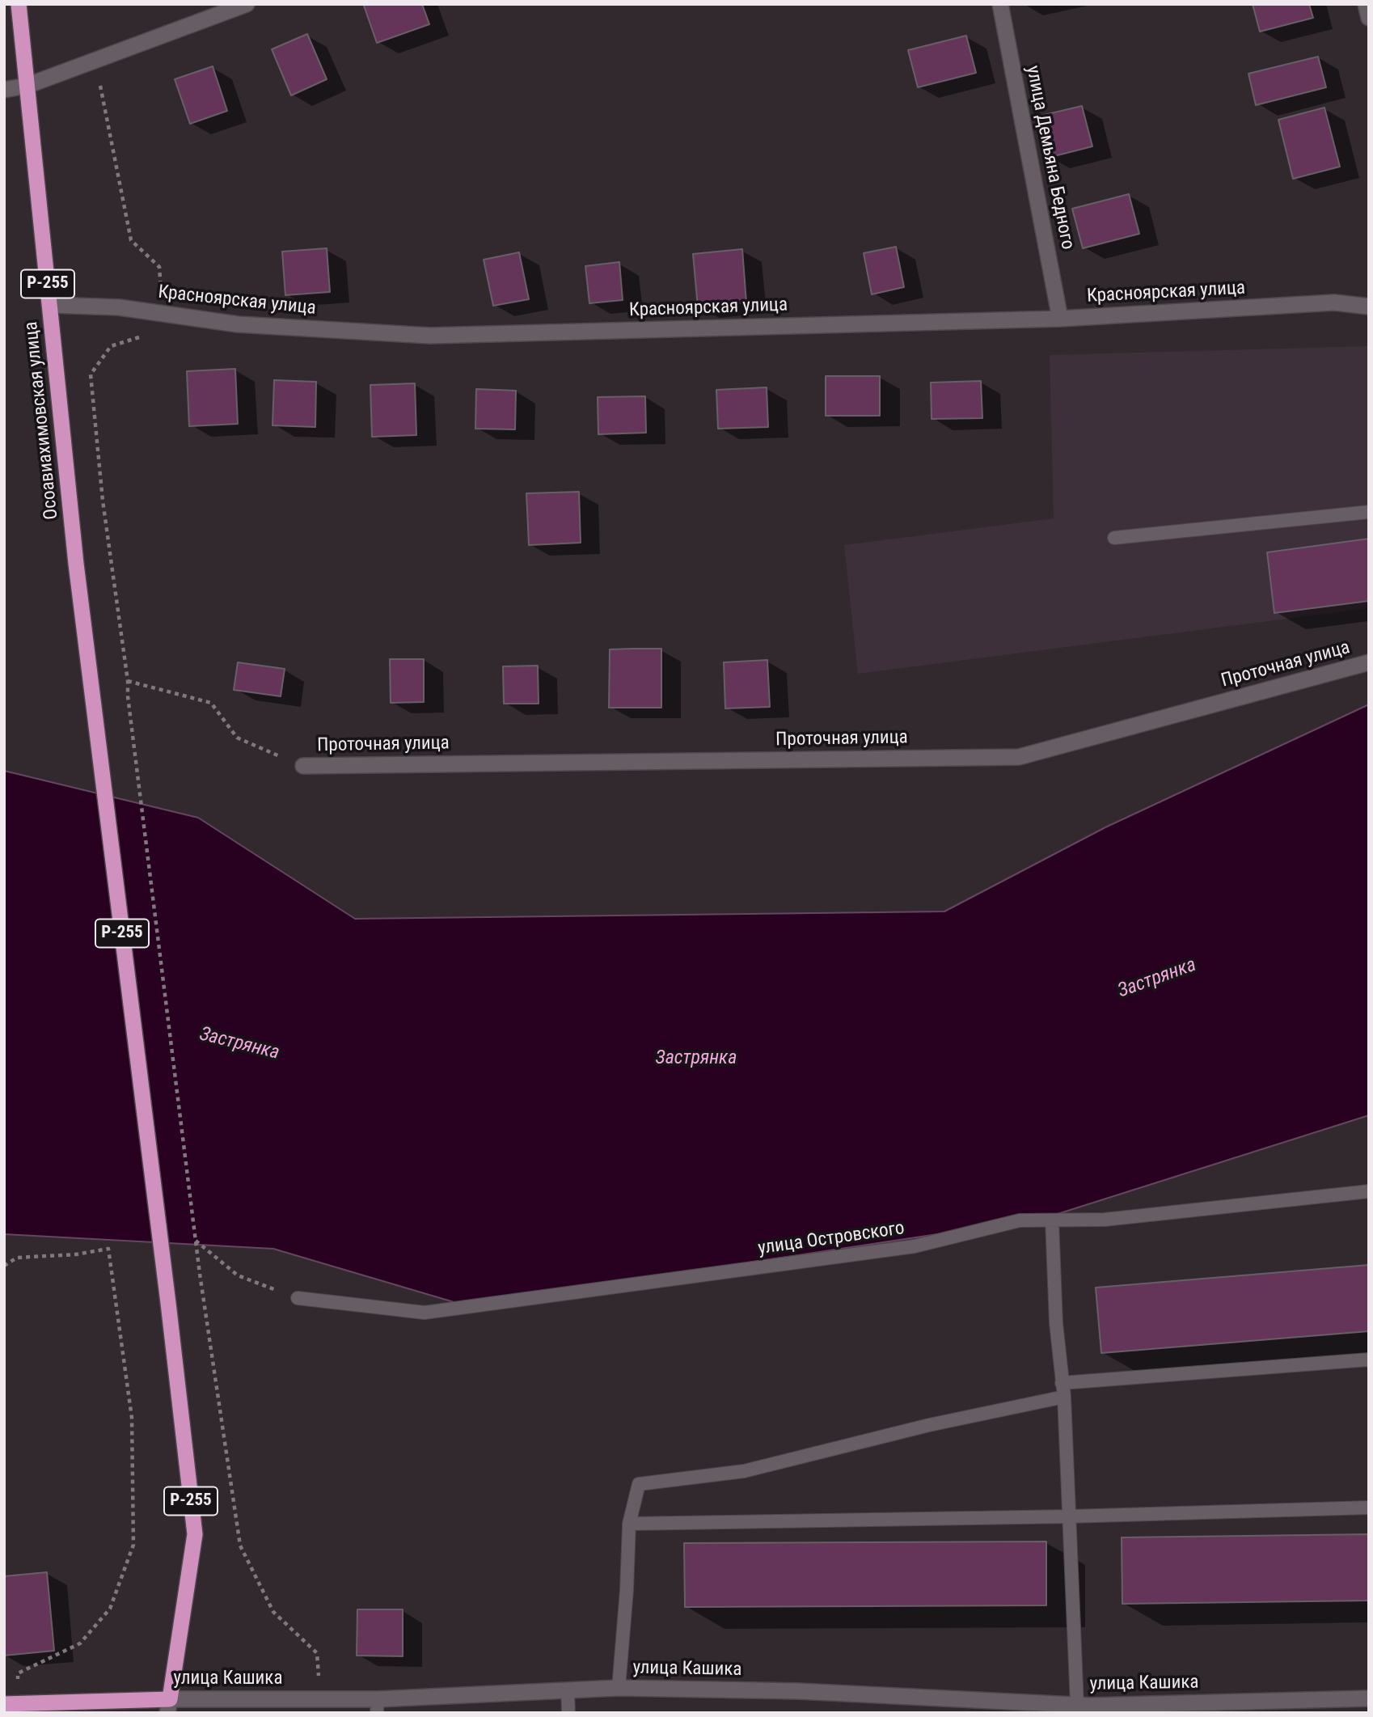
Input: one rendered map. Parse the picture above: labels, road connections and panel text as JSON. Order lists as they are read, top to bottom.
{
  "streets": {
    "highway": ["Р-255", "Осоавиахимовская улица", "улица Кашика"],
    "street": ["улица Демьяна Бедного", "Красноярская улица", "Проточная улица"],
    "lane": ["улица Островского"]
  },
  "crossings": [
    ["улица Демьяна Бедного", "Красноярская улица"],
    ["Красноярская улица", "Осоавиахимовская улица"],
    ["Осоавиахимовская улица", "улица Кашика"]
  ],
  "water": ["Застрянка"]
}
